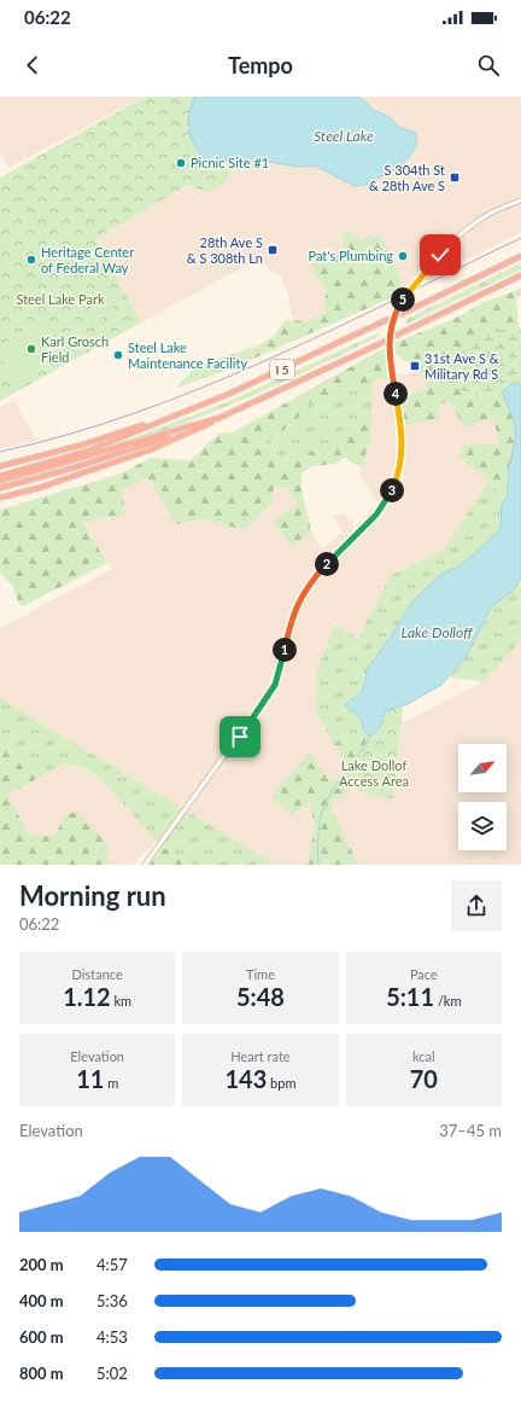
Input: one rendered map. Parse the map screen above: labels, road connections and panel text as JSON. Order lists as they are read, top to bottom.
{
  "streets": {
    "highway": ["I 5"]
  },
  "water": ["Steel Lake", "Lake Dolloff"],
  "parks": ["Steel Lake Park", "Lake Dollof Access Area"],
  "places": {
    "other": [
      "Picnic Site #1",
      "Pat's Plumbing",
      "Heritage Center of Federal Way",
      "Karl Grosch Field",
      "Steel Lake Maintenance Facility"
    ],
    "transit": ["S 304th St & 28th Ave S", "28th Ave S & S 308th Ln", "31st Ave S & Military Rd S"]
  },
  "north": "top right",
  "page": {
    "status": "06:22",
    "header": "Tempo",
    "pins": [
      "5",
      "4",
      "3",
      "2",
      "1"
    ],
    "heading": ["Morning run", "06:22"],
    "stats": [
      ["Distance", "1.12 km"],
      ["Time", "5:48"],
      ["Pace", "5:11 /km"],
      ["Elevation", "11 m"],
      ["Heart rate", "143 bpm"],
      ["kcal", "70"]
    ],
    "chart": ["Elevation", "37–45 m"],
    "list": [
      {
        "name": "200 m",
        "note": "4:57"
      },
      {
        "name": "400 m",
        "note": "5:36"
      },
      {
        "name": "600 m",
        "note": "4:53"
      },
      {
        "name": "800 m",
        "note": "5:02"
      }
    ]
  }
}
